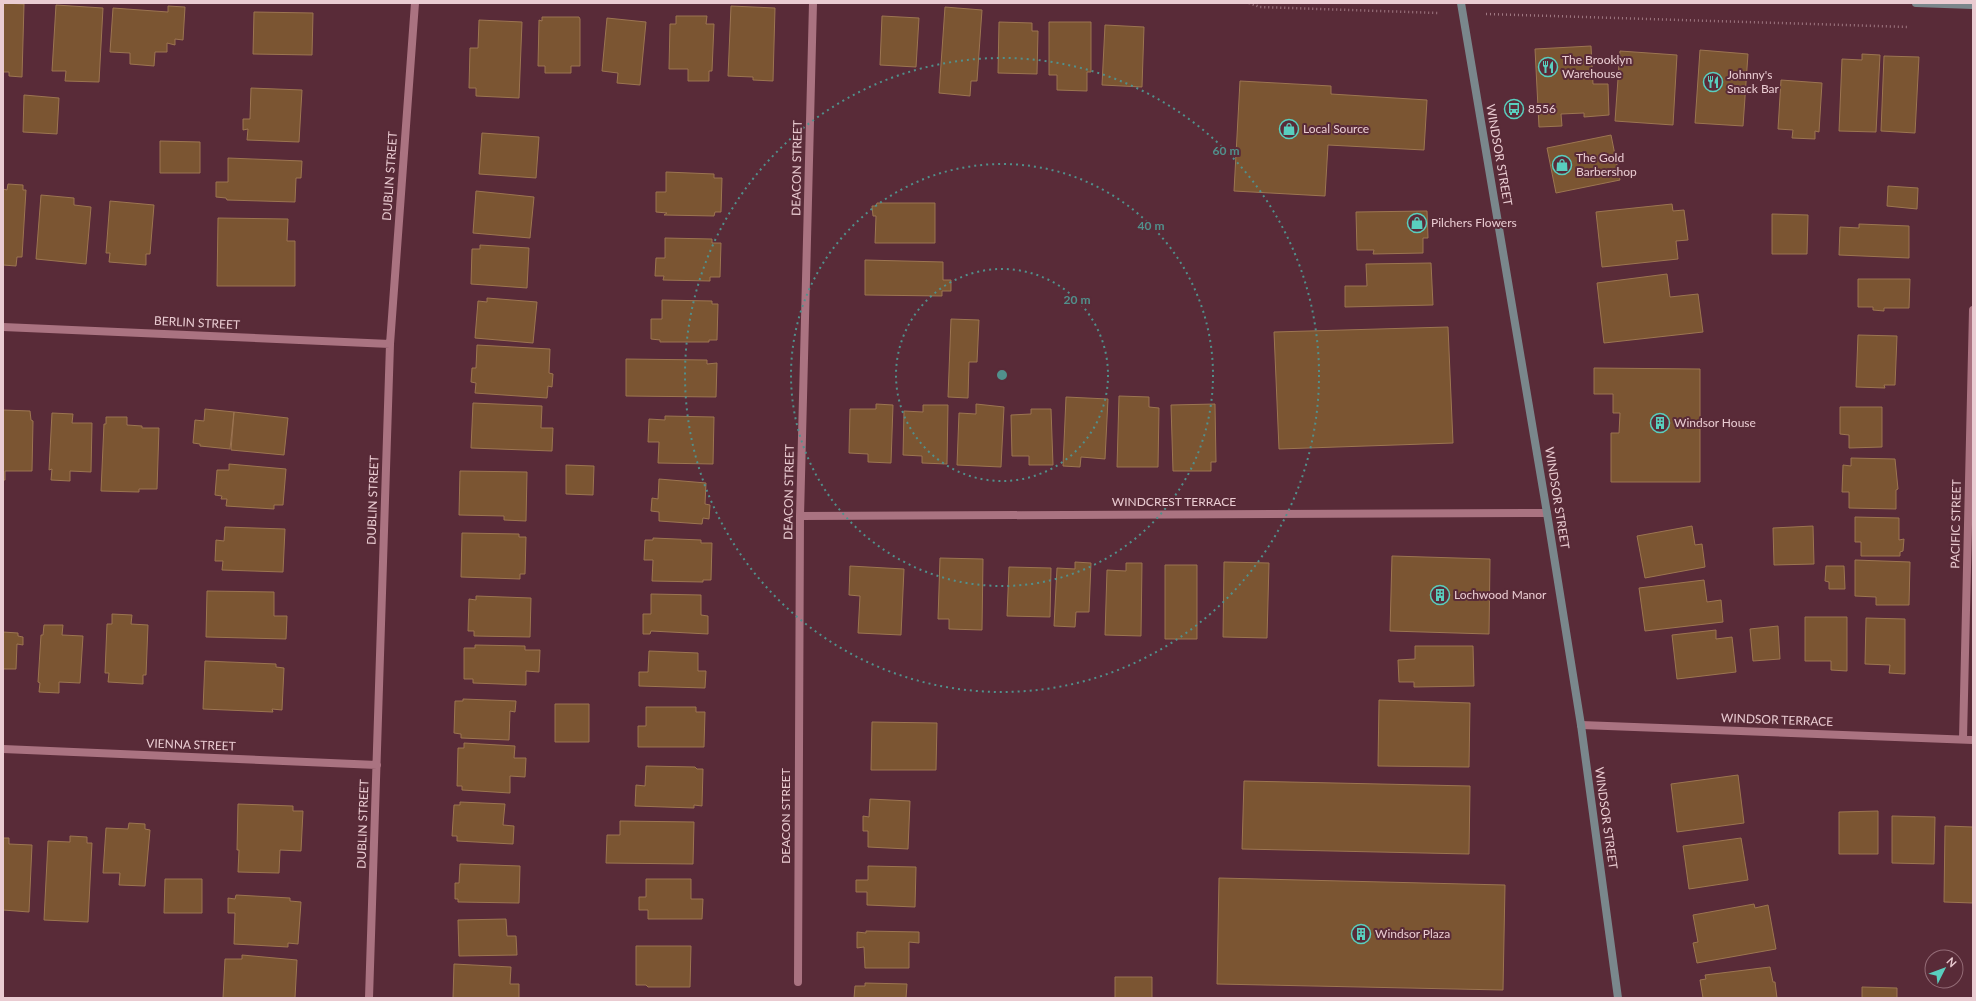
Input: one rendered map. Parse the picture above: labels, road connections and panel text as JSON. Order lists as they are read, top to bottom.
{
  "streets": {
    "street": [
      "WINDSOR STREET",
      "DEACON STREET",
      "DUBLIN STREET",
      "BERLIN STREET",
      "WINDCREST TERRACE",
      "PACIFIC STREET",
      "WINDSOR TERRACE",
      "VIENNA STREET"
    ]
  },
  "crossings": [
    ["WINDSOR STREET", "WINDCREST TERRACE"],
    ["WINDSOR STREET", "WINDSOR TERRACE"],
    ["DEACON STREET", "WINDCREST TERRACE"],
    ["DUBLIN STREET", "BERLIN STREET"],
    ["DUBLIN STREET", "VIENNA STREET"],
    ["PACIFIC STREET", "WINDSOR TERRACE"]
  ],
  "places": {
    "restaurant": ["The Brooklyn Warehouse", "Johnny's Snack Bar"],
    "bus stop": ["8556"],
    "shop": ["Local Source", "The Gold Barbershop", "Pilchers Flowers"],
    "building": ["Windsor House", "Lochwood Manor", "Windsor Plaza"]
  },
  "north": "top right",
  "rings": ["60 m", "40 m", "20 m"]
}
